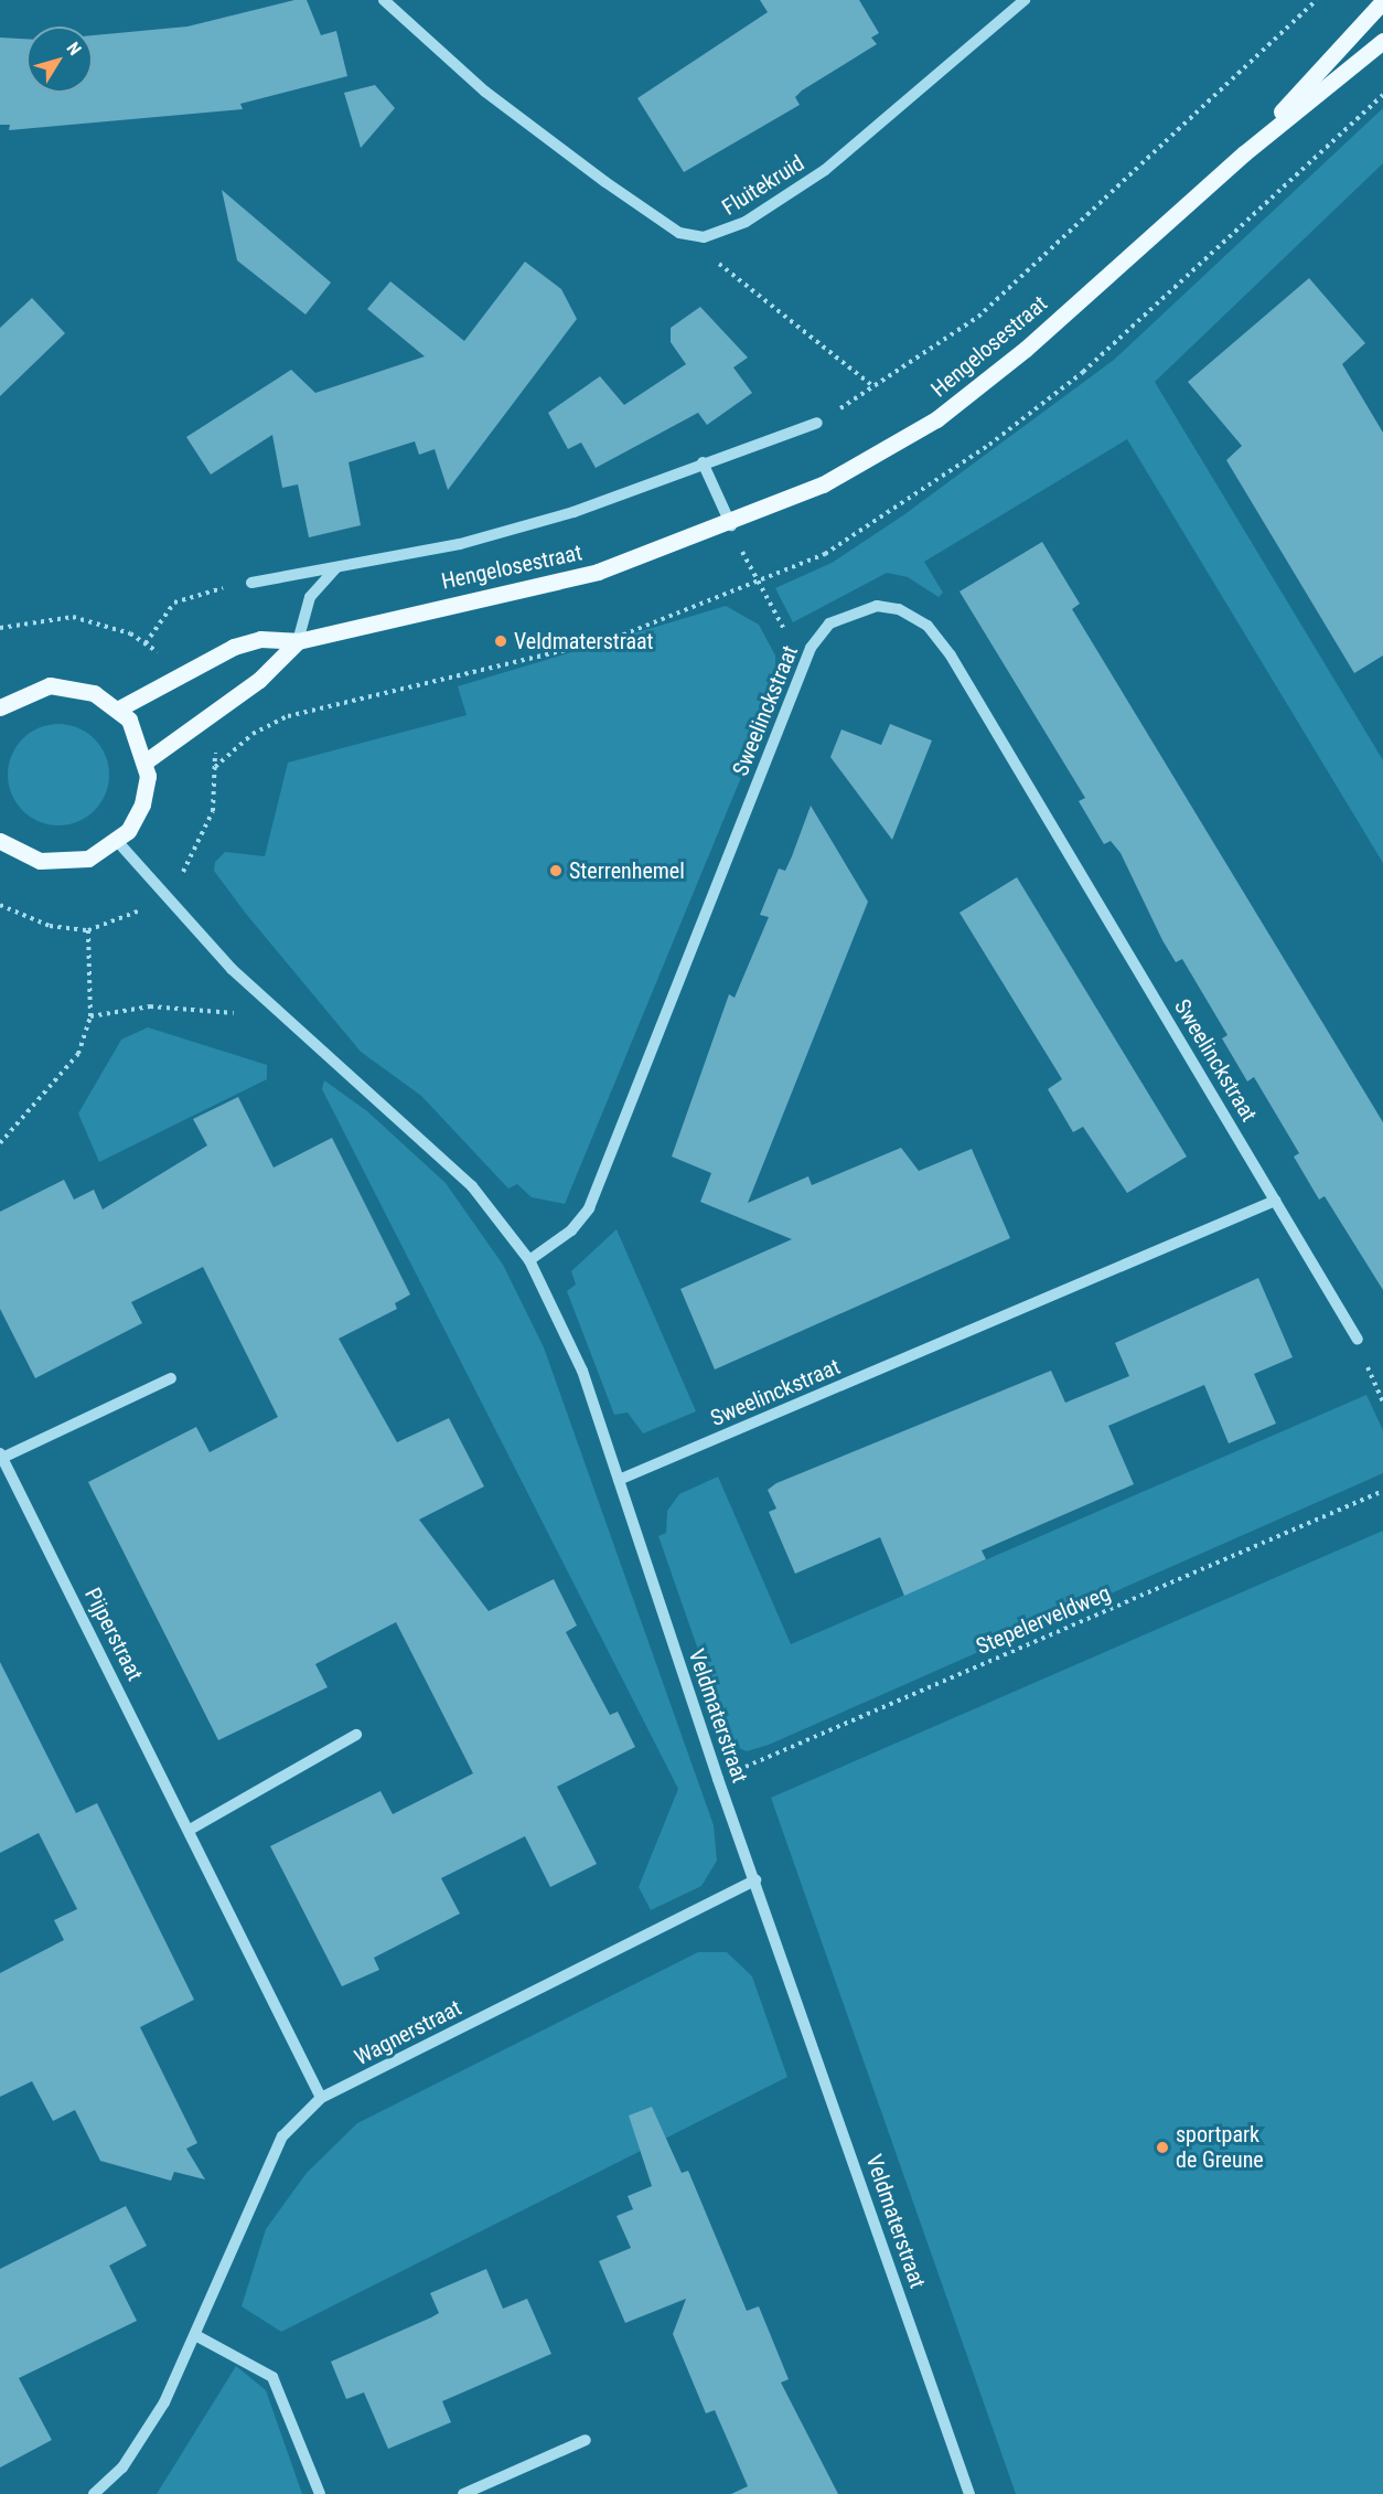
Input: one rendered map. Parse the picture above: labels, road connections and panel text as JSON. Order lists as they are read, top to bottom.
{
  "streets": {
    "main road": ["Hengelosestraat"],
    "street": [
      "Fluitekruid",
      "Sweelinckstraat",
      "Pijperstraat",
      "Veldmaterstraat",
      "Wagnerstraat"
    ],
    "path": ["Stepelerveldweg"]
  },
  "crossings": [
    ["Sweelinckstraat", "Veldmaterstraat"],
    ["Stepelerveldweg", "Veldmaterstraat"],
    ["Pijperstraat", "Wagnerstraat"],
    ["Veldmaterstraat", "Wagnerstraat"]
  ],
  "places": ["Veldmaterstraat", "Sterrenhemel", "sportpark de Greune"],
  "north": "top right"
}
